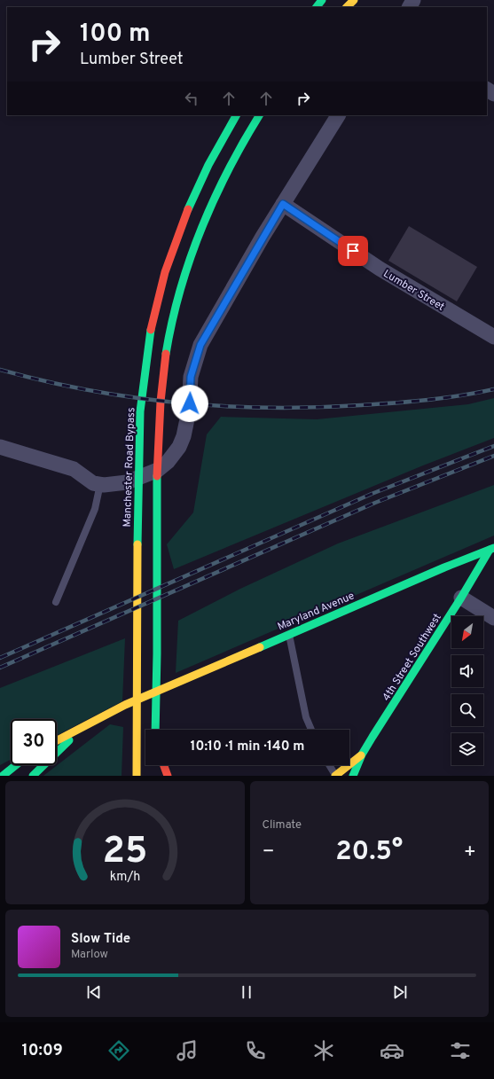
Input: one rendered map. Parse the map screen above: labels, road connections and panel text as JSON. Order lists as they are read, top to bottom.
{
  "streets": {
    "main road": ["Manchester Road Bypass", "Maryland Avenue", "4th Street Southwest"],
    "street": ["Lumber Street"]
  },
  "crossings": [
    ["Maryland Avenue", "4th Street Southwest"]
  ],
  "north": "bottom left",
  "page": {
    "turn": ["100 m", "Lumber Street"],
    "limit": "30",
    "trip": "10:10 · 1 min · 140 m",
    "tile": "Climate",
    "heat": ["−", "20.5°", "+"],
    "song": ["Slow Tide", "Marlow"],
    "tabs": "10:09",
    "gauge": ["25", "km/h"]
  }
}
